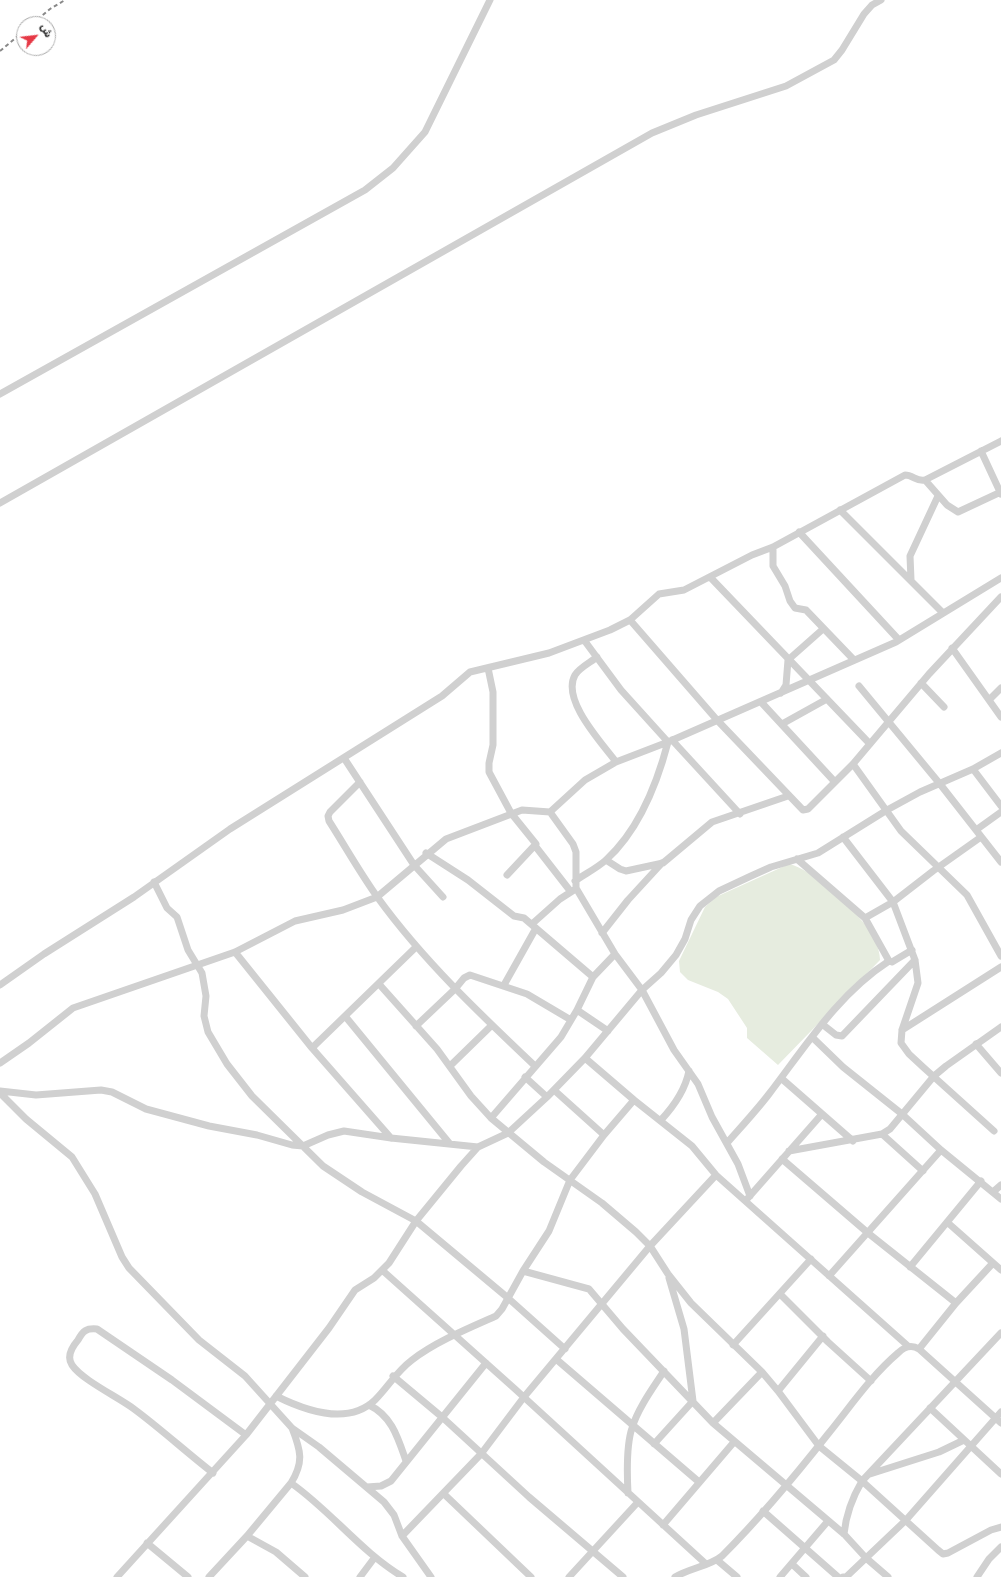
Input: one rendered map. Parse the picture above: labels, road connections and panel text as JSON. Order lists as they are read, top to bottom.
{
  "north": "top right"
}
